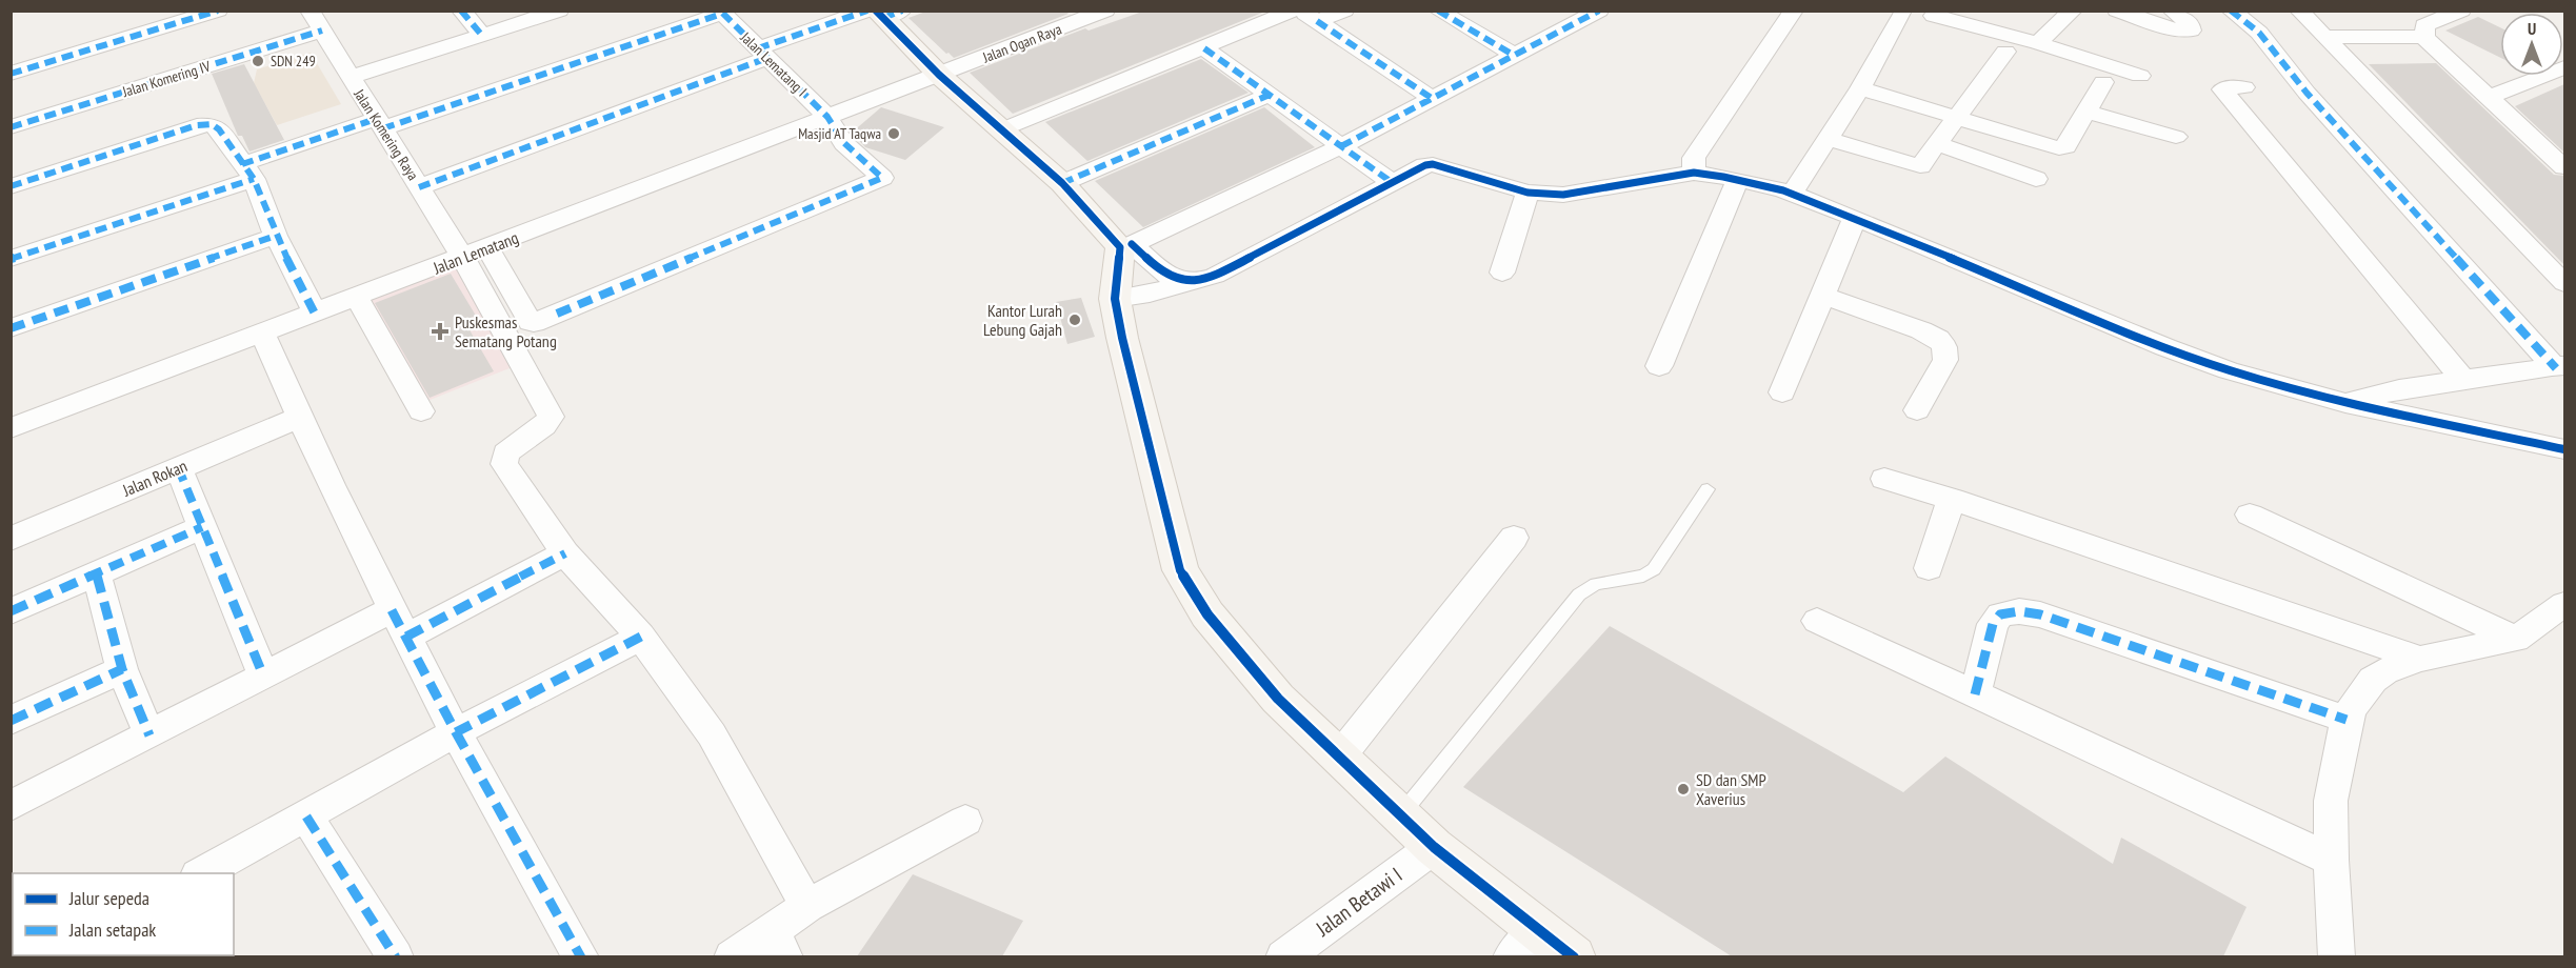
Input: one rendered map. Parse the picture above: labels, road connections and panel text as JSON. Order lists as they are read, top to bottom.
{
  "streets": {
    "street": [
      "Jalan Ogan Raya",
      "Jalan Lematang I",
      "Jalan Komering IV",
      "Jalan Komering Raya",
      "Jalan Lematang",
      "Jalan Rokan",
      "Jalan Betawi I"
    ]
  },
  "crossings": [
    ["Jalan Ogan Raya", "Jalan Lematang"],
    ["Jalan Lematang I", "Jalan Komering Raya"],
    ["Jalan Lematang I", "Jalan Lematang"],
    ["Jalan Komering IV", "Jalan Komering Raya"],
    ["Jalan Komering Raya", "Jalan Lematang"]
  ],
  "places": {
    "other": [
      "SDN 249",
      "Masjid AT Taqwa",
      "Kantor Lurah Lebung Gajah",
      "SD dan SMP Xaverius"
    ],
    "health": ["Puskesmas Sematang Potang"]
  },
  "legend": ["Jalur sepeda", "Jalan setapak"],
  "north": "top"
}
